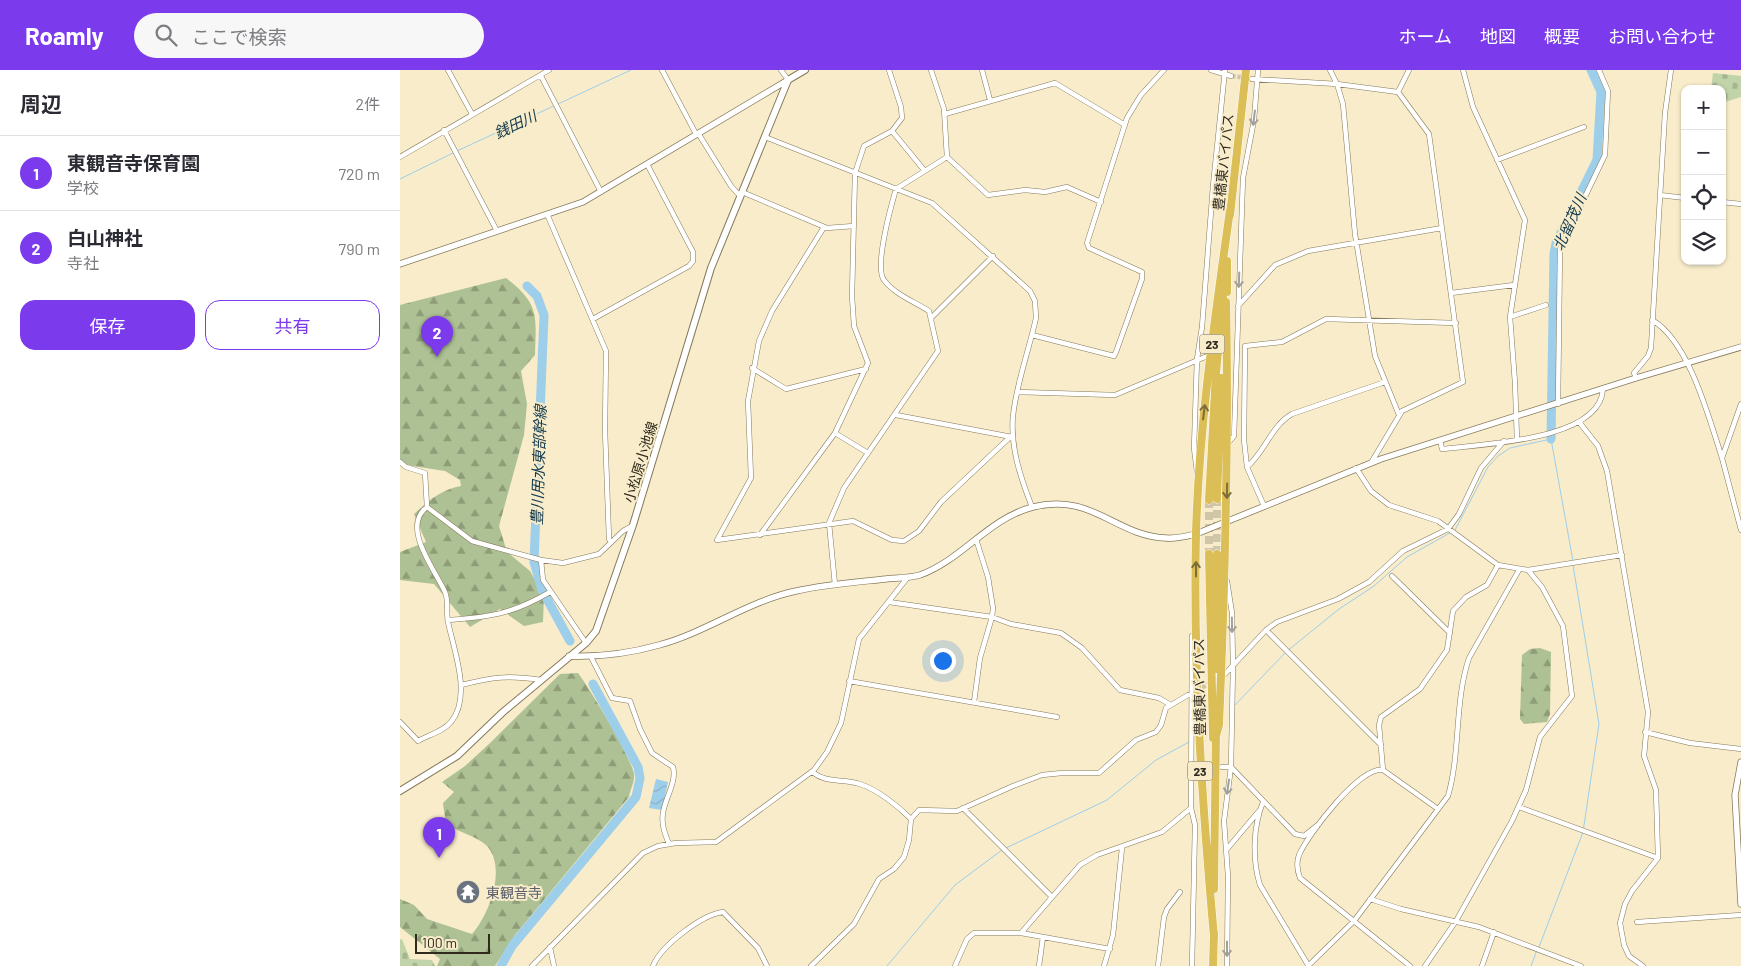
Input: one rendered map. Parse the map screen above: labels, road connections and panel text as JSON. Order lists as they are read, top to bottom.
{
  "streets": {
    "highway": ["豊橋東バイパス", "23"],
    "main road": ["小松原小池線"]
  },
  "crossings": [
    ["豊橋東バイパス", "23"]
  ],
  "water": ["銭田川", "北留茂川", "豊川用水東部幹線"],
  "places": {
    "temple": ["東観音寺"]
  },
  "scale_bar": "100 m",
  "page": {
    "header": "Roamly",
    "search": "ここで検索",
    "nav": [
      "ホーム",
      "地図",
      "概要",
      "お問い合わせ"
    ],
    "heading": ["周辺", "2件"],
    "map_buttons": ["+", "−"],
    "list": [
      {
        "mark": "1",
        "name": "東観音寺保育園",
        "note": "学校",
        "value": "720 m"
      },
      {
        "mark": "2",
        "name": "白山神社",
        "note": "寺社",
        "value": "790 m"
      }
    ],
    "buttons": ["保存", "共有"],
    "pins": ["2", "1"],
    "scale": "100 m"
  }
}
